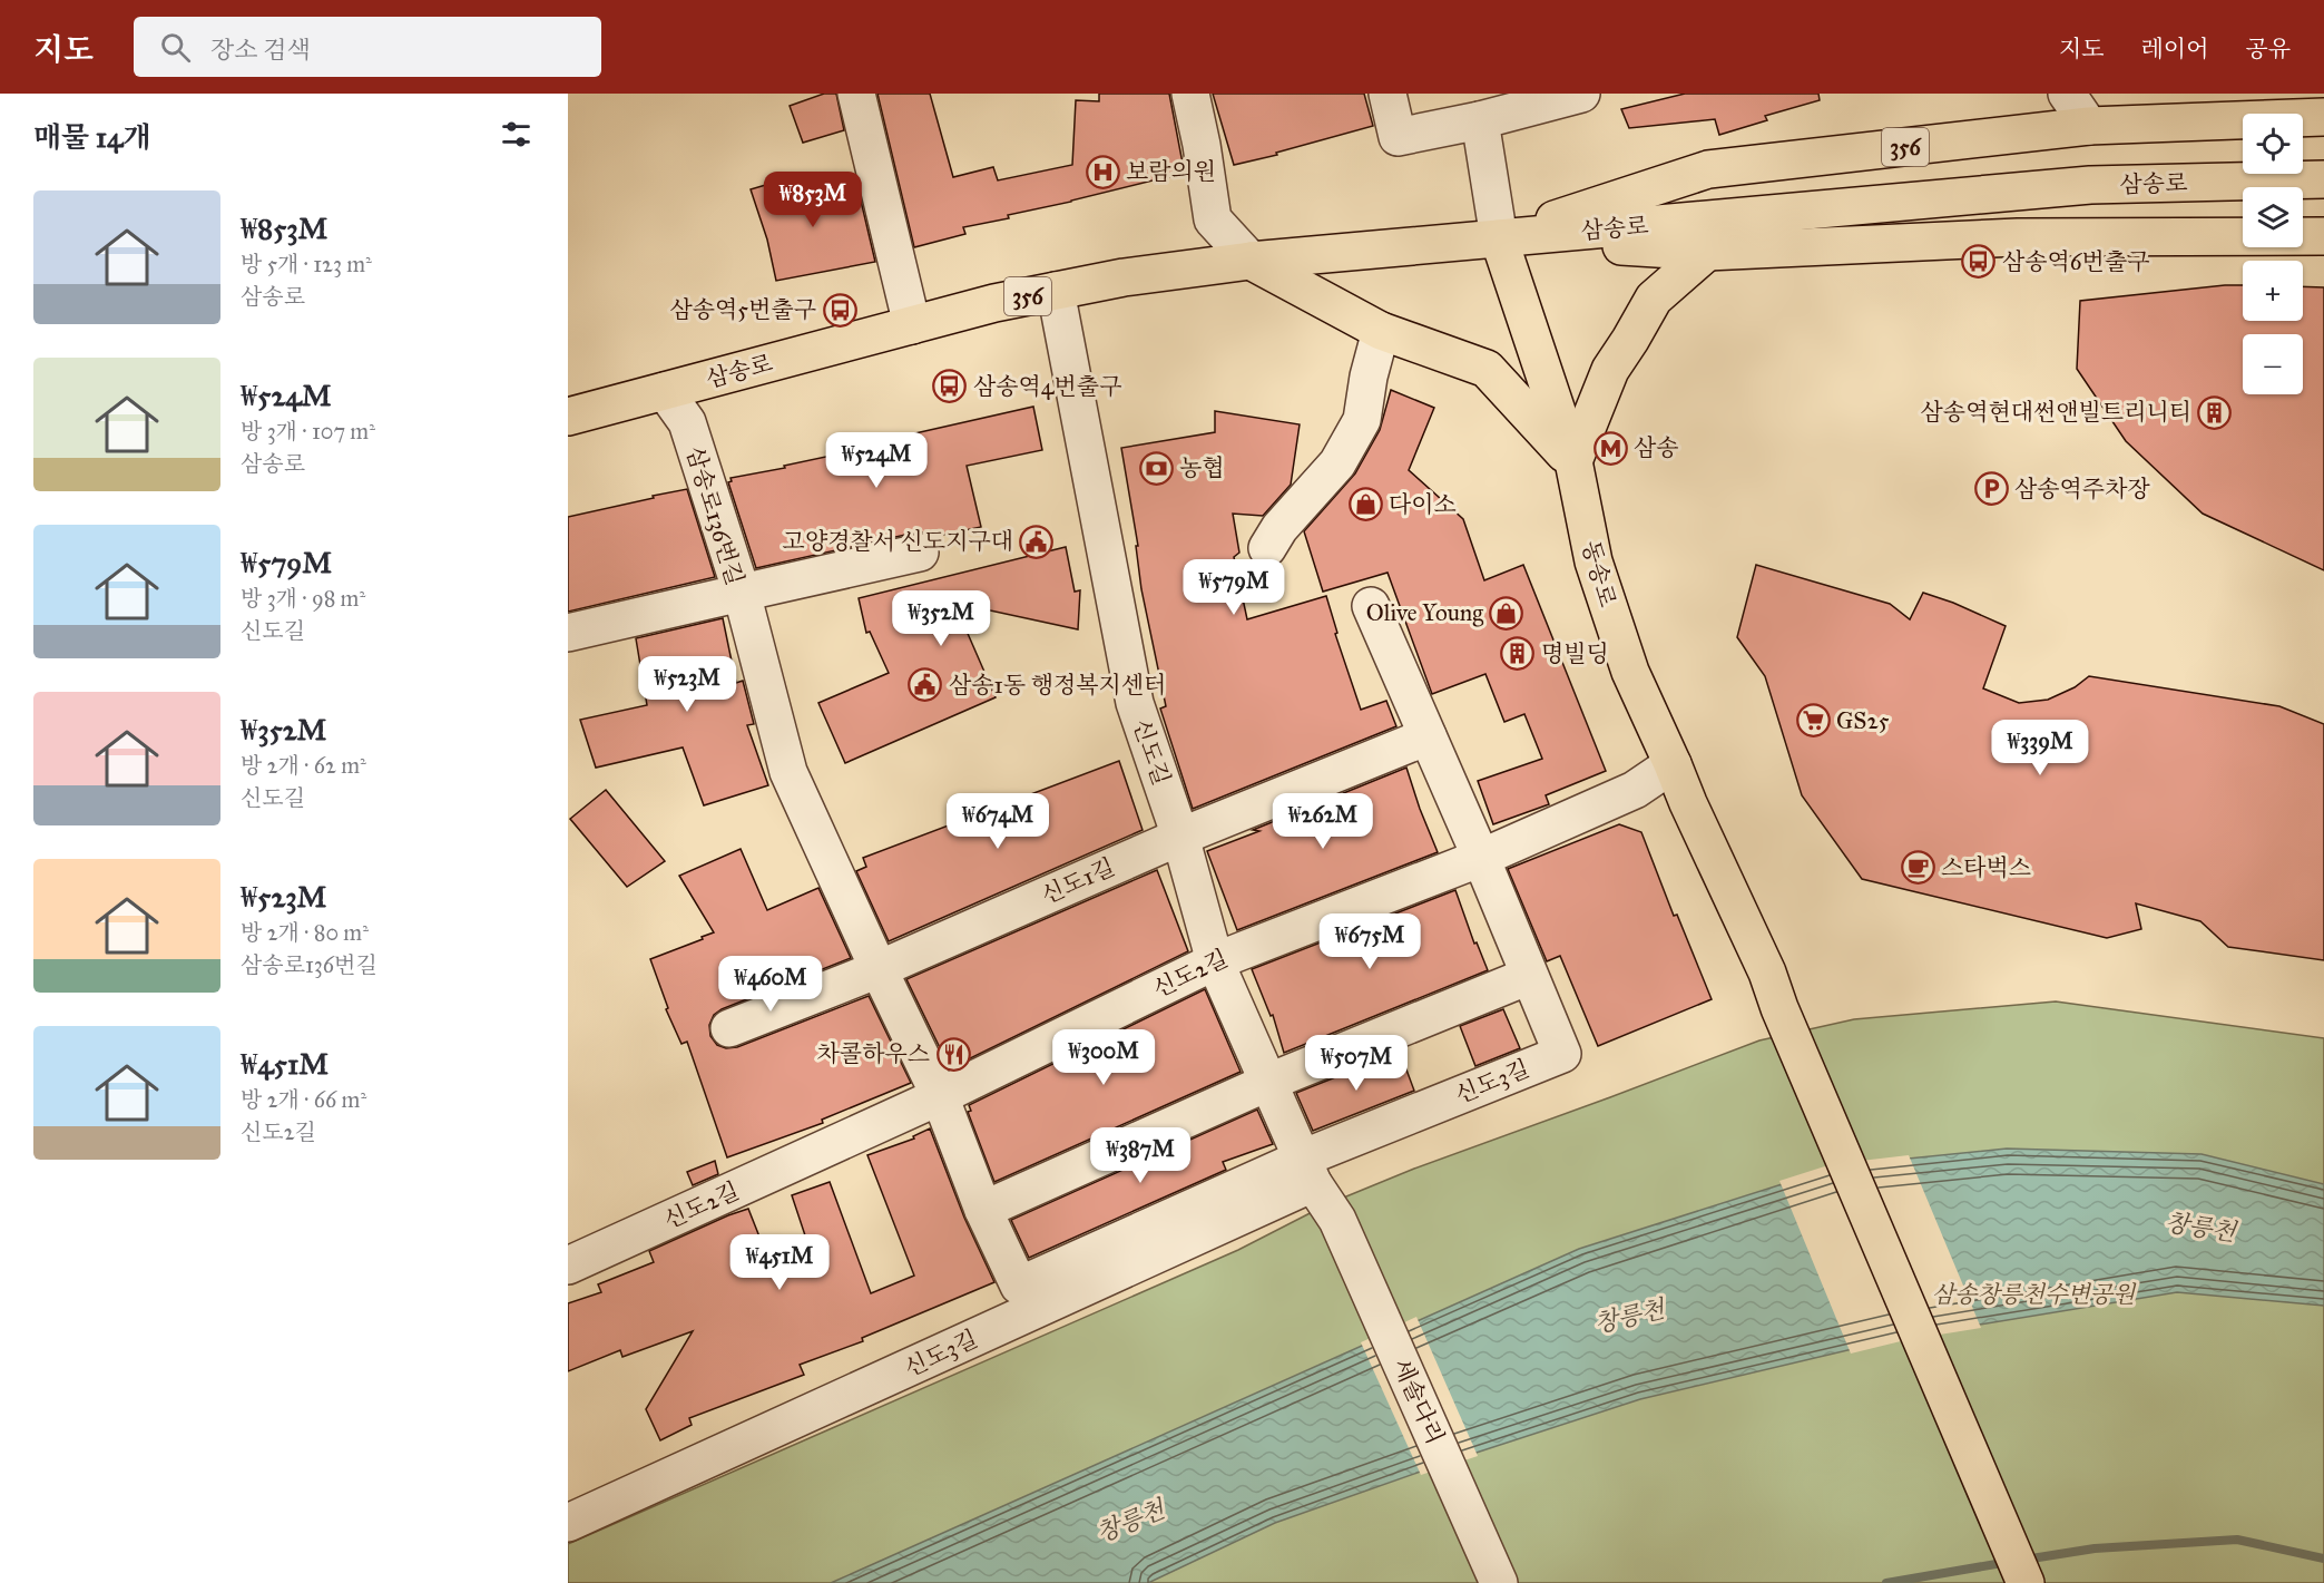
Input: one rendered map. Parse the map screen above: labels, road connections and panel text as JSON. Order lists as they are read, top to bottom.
{
  "streets": {
    "main road": ["356", "삼송로", "동송로"],
    "street": [
      "삼송로136번길",
      "신도길",
      "신도1길",
      "신도2길",
      "신도3길",
      "세솔다리"
    ]
  },
  "crossings": [
    ["356", "삼송로"],
    ["356", "동송로"],
    ["삼송로", "삼송로136번길"],
    ["삼송로", "동송로"],
    ["삼송로", "신도길"],
    ["동송로", "신도2길"],
    ["신도길", "신도1길"],
    ["신도길", "신도2길"],
    ["신도길", "신도3길"],
    ["신도길", "세솔다리"]
  ],
  "water": ["창릉천"],
  "parks": ["삼송창릉천수변공원"],
  "places": {
    "hospital": ["보람의원"],
    "bus stop": ["삼송역6번출구", "삼송역5번출구", "삼송역4번출구"],
    "building": ["삼송역현대썬앤빌트리니티", "명빌딩"],
    "metro station": ["삼송"],
    "bank": ["농협"],
    "parking": ["삼송역주차장"],
    "shop": ["다이소", "Olive Young"],
    "public building": ["고양경찰서 신도지구대", "삼송1동 행정복지센터"],
    "supermarket": ["GS25"],
    "cafe": ["스타벅스"],
    "restaurant": ["차콜하우스"]
  },
  "page": {
    "header": "지도",
    "search": "장소 검색",
    "nav": ["지도", "레이어", "공유"],
    "heading": "매물 14개",
    "map_buttons": ["+", "−"],
    "price": [
      "₩853M",
      "₩524M",
      "₩579M",
      "₩352M",
      "₩523M",
      "₩339M",
      "₩674M",
      "₩262M",
      "₩675M",
      "₩460M",
      "₩300M",
      "₩507M",
      "₩387M",
      "₩451M"
    ],
    "list": [
      {
        "name": "₩853M",
        "note": "방 5개 · 123 m² · 삼송로"
      },
      {
        "name": "₩524M",
        "note": "방 3개 · 107 m² · 삼송로"
      },
      {
        "name": "₩579M",
        "note": "방 3개 · 98 m² · 신도길"
      },
      {
        "name": "₩352M",
        "note": "방 2개 · 62 m² · 신도길"
      },
      {
        "name": "₩523M",
        "note": "방 2개 · 80 m² · 삼송로136번길"
      },
      {
        "name": "₩451M",
        "note": "방 2개 · 66 m² · 신도2길"
      }
    ]
  }
}
